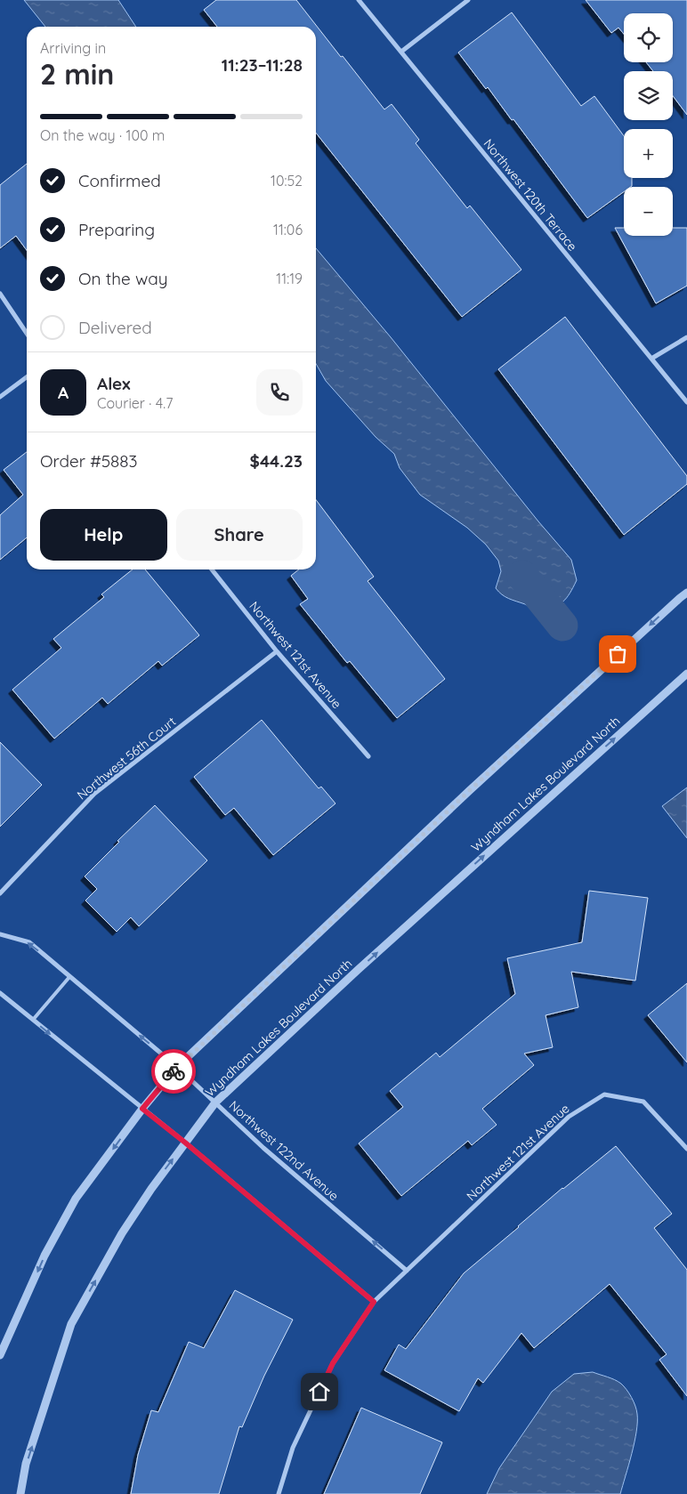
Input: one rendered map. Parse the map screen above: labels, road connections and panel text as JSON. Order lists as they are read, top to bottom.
{
  "streets": {
    "street": [
      "Northwest 120th Terrace",
      "Northwest 121st Avenue",
      "Northwest 56th Court",
      "Wyndham Lakes Boulevard North",
      "Northwest 122nd Avenue"
    ]
  },
  "crossings": [
    ["Northwest 121st Avenue", "Northwest 56th Court"],
    ["Northwest 121st Avenue", "Northwest 122nd Avenue"],
    ["Wyndham Lakes Boulevard North", "Northwest 122nd Avenue"]
  ],
  "one_way": ["Northwest 122nd Avenue"],
  "page": {
    "map_buttons": ["+", "−"],
    "heading": ["2 min", "Arriving in", "11:23–11:28"],
    "panel": [
      "Alex",
      "Courier · 4.7",
      "Order #5883",
      "$44.23"
    ],
    "bar": "On the way · 100 m",
    "list": [
      ["Confirmed", "10:52"],
      ["Preparing", "11:06"],
      ["On the way", "11:19"],
      "Delivered"
    ],
    "round": "A",
    "buttons": ["Help", "Share"]
  }
}
